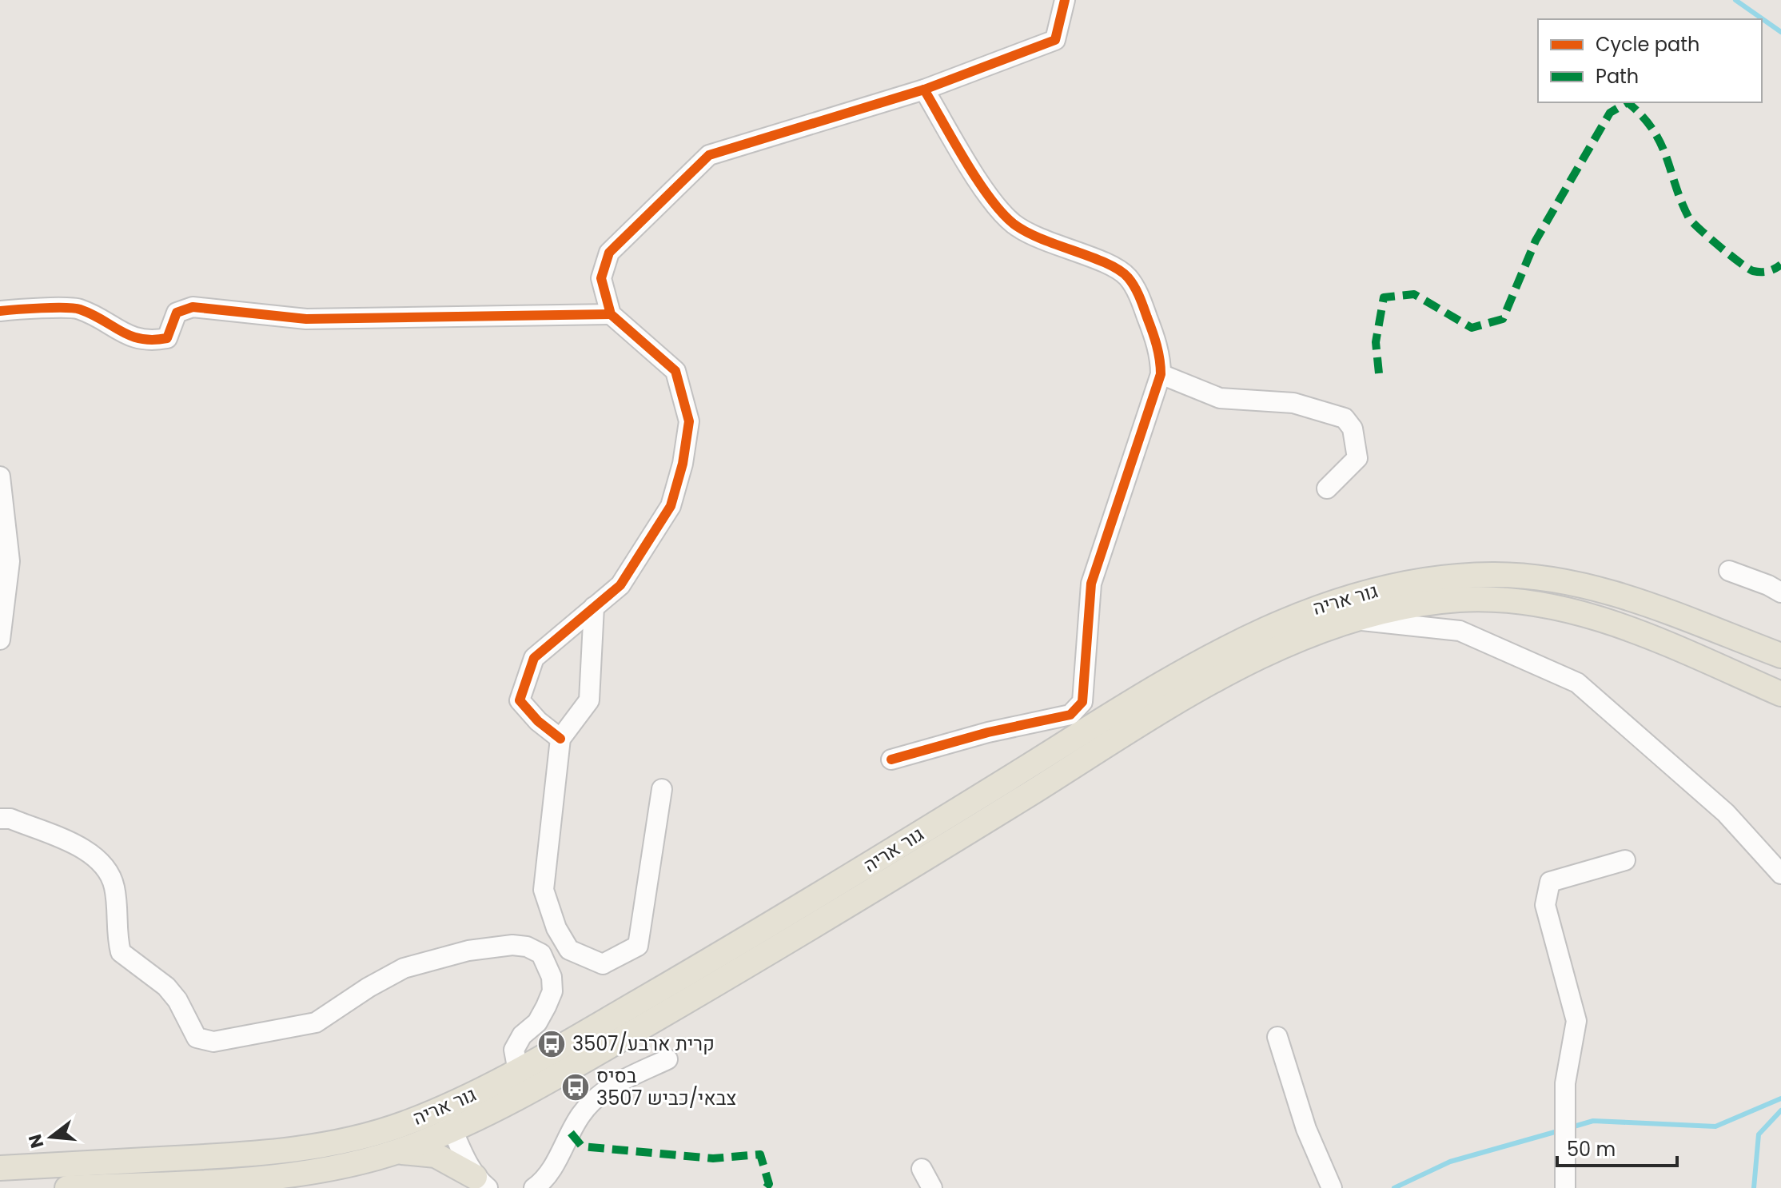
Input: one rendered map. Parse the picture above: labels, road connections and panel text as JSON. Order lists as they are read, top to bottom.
{
  "streets": {
    "main road": ["גור אריה"]
  },
  "places": {
    "bus stop": ["קרית ארבע/3507", "בסיס צבאי/כביש 3507"]
  },
  "legend": ["Cycle path", "Path"],
  "scale_bar": "50 m",
  "north": "left"
}
